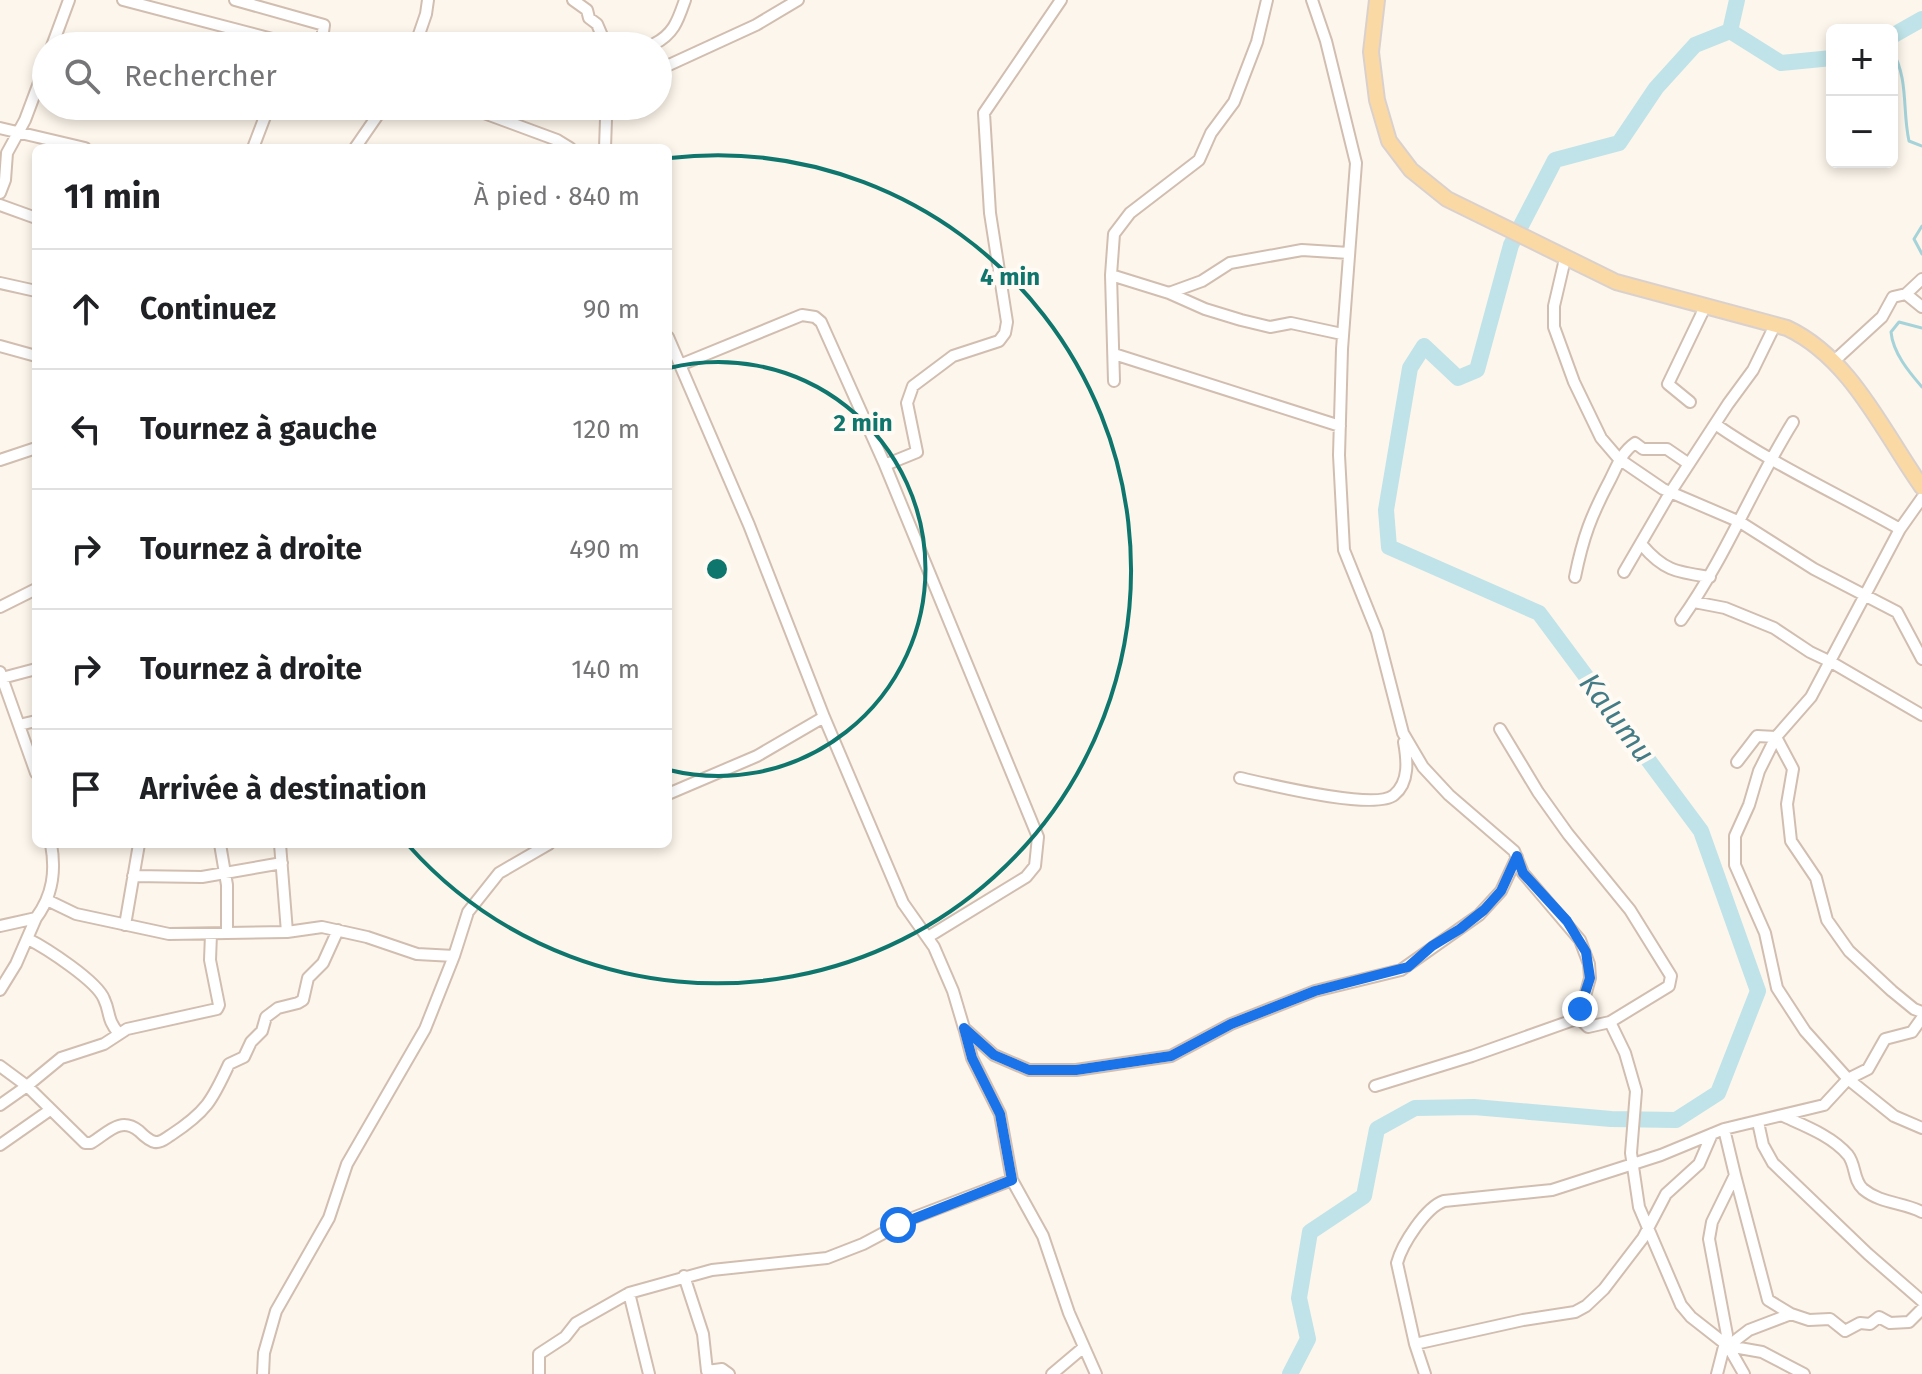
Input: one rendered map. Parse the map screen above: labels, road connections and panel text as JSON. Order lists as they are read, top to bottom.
{
  "water": ["Kalumu"],
  "page": {
    "map_buttons": ["+", "−"],
    "search": "Rechercher",
    "heading": ["11 min", "À pied · 840 m"],
    "list": [
      ["Continuez", "90 m"],
      ["Tournez à gauche", "120 m"],
      ["Tournez à droite", "490 m"],
      ["Tournez à droite", "140 m"],
      "Arrivée à destination"
    ]
  },
  "rings": ["4 min", "2 min"]
}
